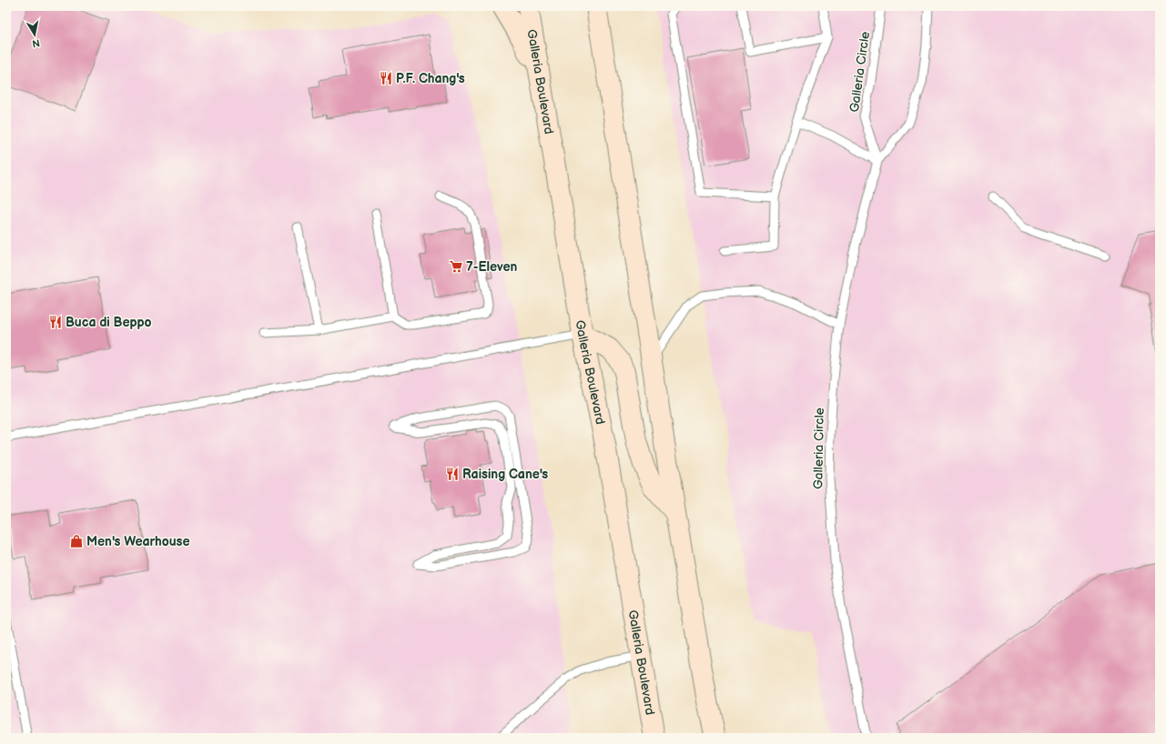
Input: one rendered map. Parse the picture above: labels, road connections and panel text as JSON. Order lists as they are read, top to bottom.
{
  "streets": {
    "main road": ["Galleria Boulevard"],
    "lane": ["Galleria Circle"]
  },
  "places": {
    "restaurant": ["P.F. Chang's", "Buca di Beppo", "Raising Cane's"],
    "supermarket": ["7-Eleven"],
    "shop": ["Men's Wearhouse"]
  },
  "north": "bottom"
}
